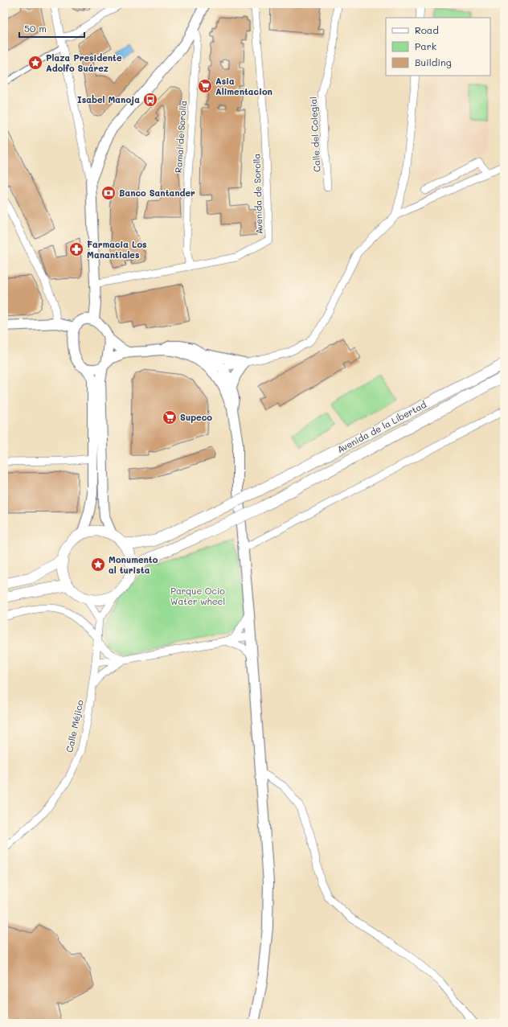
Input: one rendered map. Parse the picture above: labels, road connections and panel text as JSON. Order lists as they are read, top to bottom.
{
  "streets": {
    "main road": ["Avenida de la Libertad"],
    "street": [
      "Calle del Colegial",
      "Ramal de Sorolla",
      "Avenida de Sorolla",
      "Calle Méjico"
    ]
  },
  "crossings": [
    ["Ramal de Sorolla", "Avenida de Sorolla"]
  ],
  "parks": ["Parque Ocio Water wheel"],
  "places": {
    "place": ["Plaza Presidente Adolfo Suárez", "Monumento al turista"],
    "supermarket": ["Asia Alimentacion", "Supeco"],
    "bus stop": ["Isabel Manoja"],
    "bank": ["Banco Santander"],
    "pharmacy": ["Farmacia Los Manantiales"]
  },
  "legend": ["Road", "Park", "Building"],
  "scale_bar": "50 m"
}
